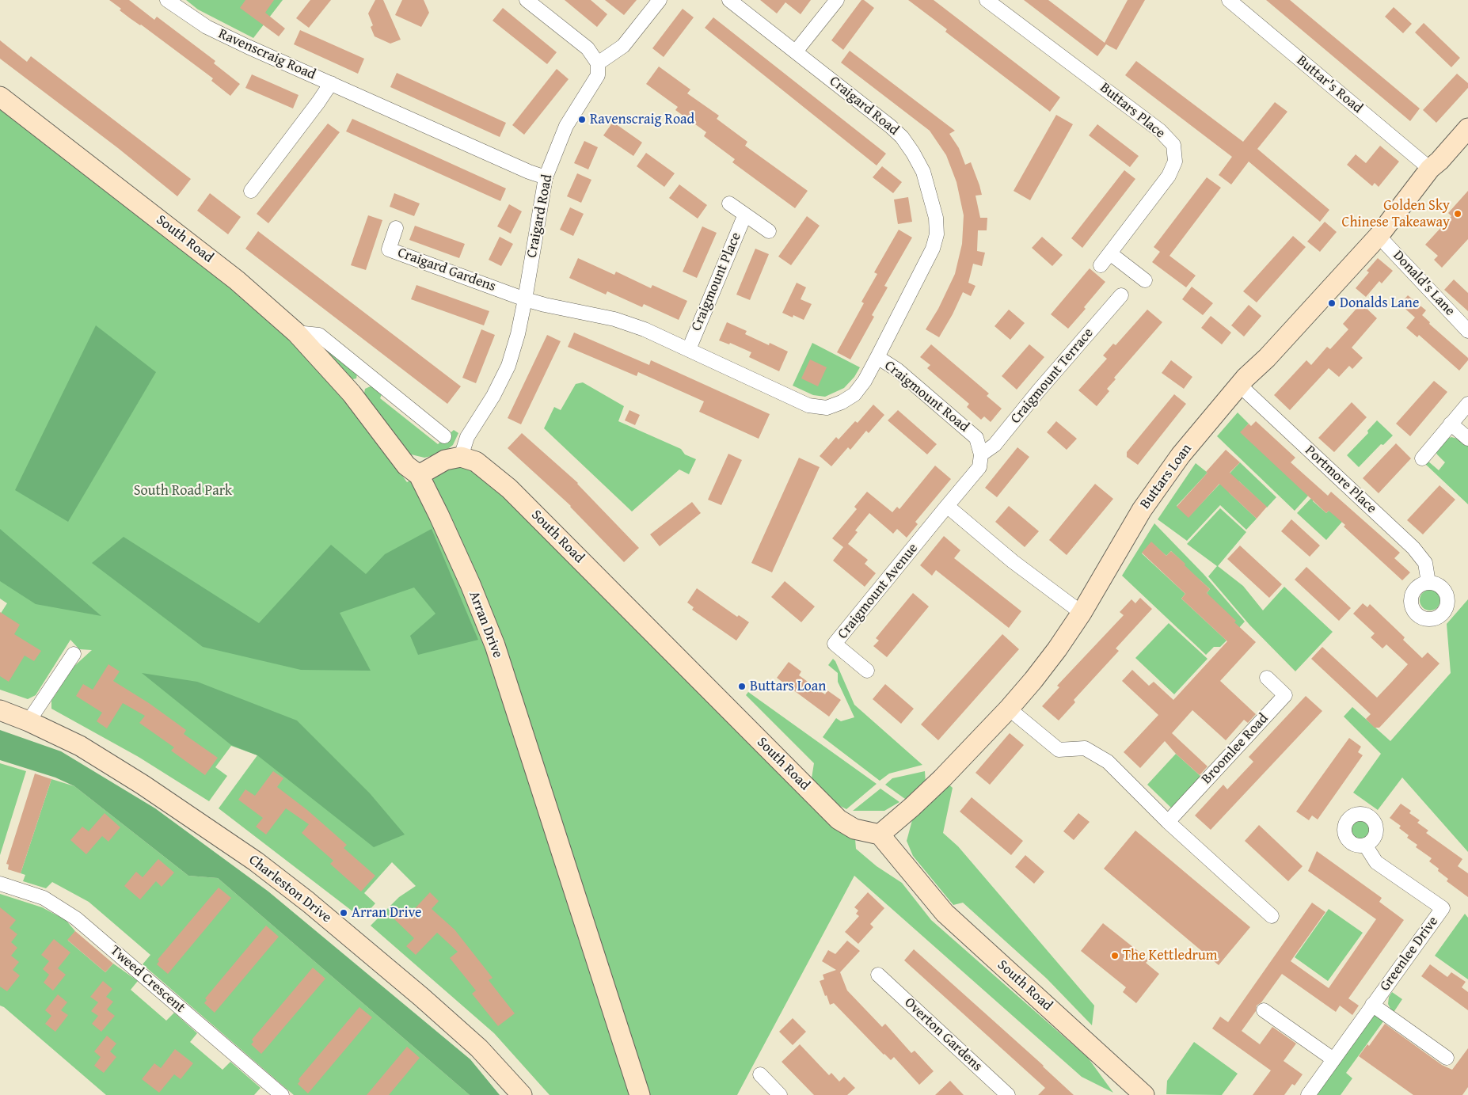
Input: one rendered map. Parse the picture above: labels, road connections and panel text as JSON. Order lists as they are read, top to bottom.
{
  "streets": {
    "street": [
      "Ravenscraig Road",
      "Buttar's Road",
      "Craigard Road",
      "Buttars Place",
      "South Road",
      "Craigard Gardens",
      "Craigmount Place",
      "Donald's Lane",
      "Craigmount Terrace",
      "Craigmount Road",
      "Buttars Loan",
      "Portmore Place",
      "Craigmount Avenue",
      "Arran Drive",
      "Broomlee Road",
      "Charleston Drive",
      "Greenlee Drive",
      "Tweed Crescent",
      "Overton Gardens"
    ]
  },
  "crossings": [
    ["Ravenscraig Road", "Craigard Road"],
    ["Buttar's Road", "Buttars Loan"],
    ["Craigard Road", "South Road"],
    ["Craigard Road", "Craigard Gardens"],
    ["Craigard Road", "Craigmount Road"],
    ["South Road", "Buttars Loan"],
    ["South Road", "Arran Drive"],
    ["Craigard Gardens", "Craigmount Road"],
    ["Craigmount Place", "Craigmount Road"],
    ["Donald's Lane", "Buttars Loan"],
    ["Craigmount Terrace", "Craigmount Road"],
    ["Buttars Loan", "Portmore Place"]
  ],
  "parks": ["South Road Park"],
  "places": [
    "Ravenscraig Road",
    "Golden Sky Chinese Takeaway",
    "Donalds Lane",
    "Buttars Loan",
    "Arran Drive",
    "The Kettledrum"
  ]
}
